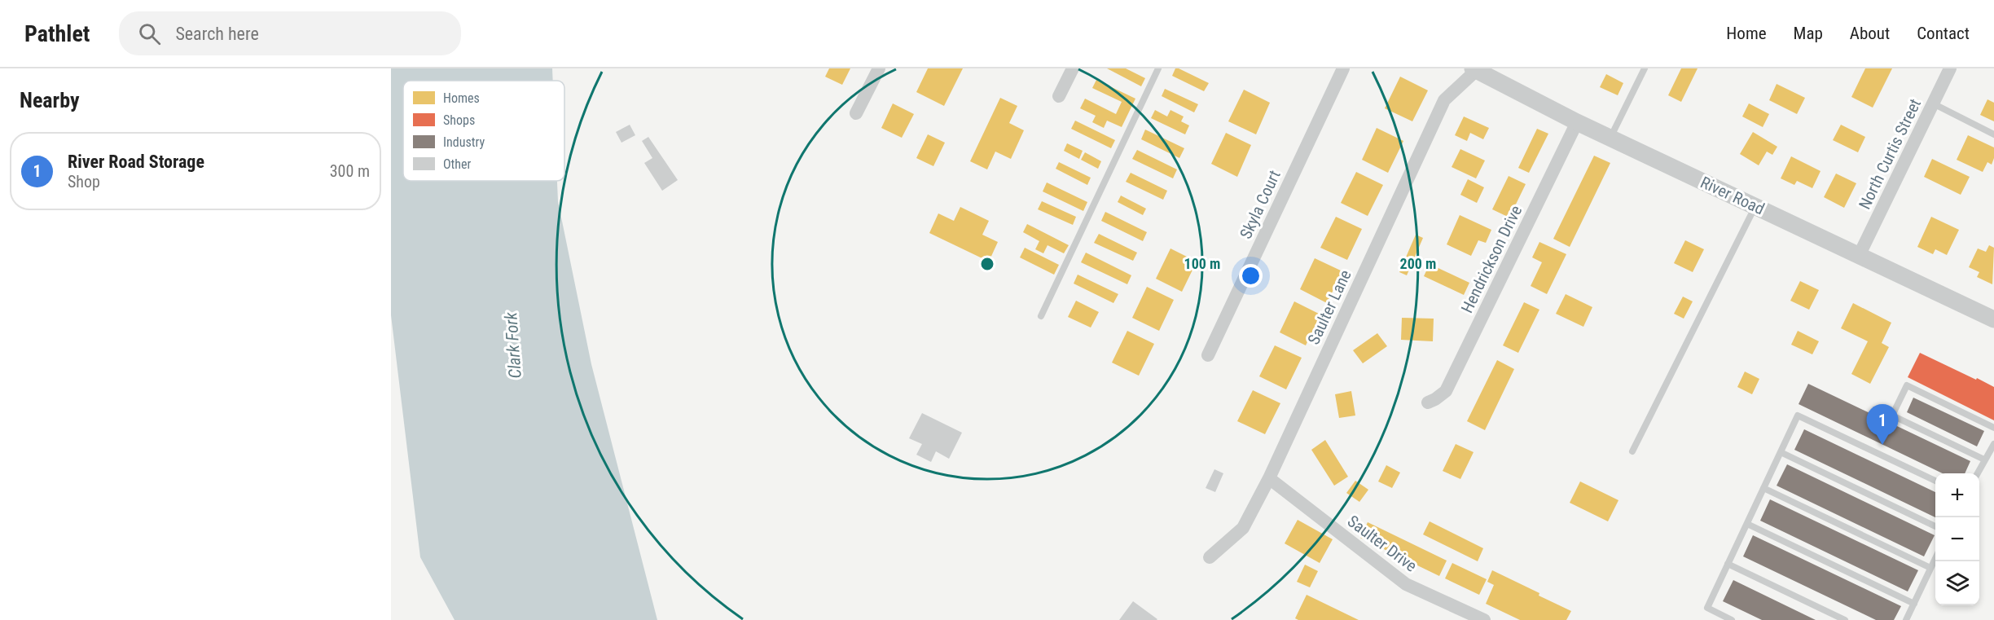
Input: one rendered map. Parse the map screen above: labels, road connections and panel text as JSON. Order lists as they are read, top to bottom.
{
  "streets": {
    "street": [
      "North Curtis Street",
      "River Road",
      "Skyla Court",
      "Hendrickson Drive",
      "Saulter Lane",
      "Saulter Drive"
    ]
  },
  "crossings": [
    ["North Curtis Street", "River Road"],
    ["River Road", "Hendrickson Drive"],
    ["River Road", "Saulter Lane"],
    ["Saulter Lane", "Saulter Drive"]
  ],
  "water": ["Clark Fork"],
  "legend": [
    "Homes",
    "Shops",
    "Industry",
    "Other"
  ],
  "page": {
    "header": "Pathlet",
    "search": "Search here",
    "nav": [
      "Home",
      "Map",
      "About",
      "Contact"
    ],
    "heading": "Nearby",
    "list": [
      {
        "mark": "1",
        "name": "River Road Storage",
        "note": "Shop",
        "value": "300 m"
      }
    ],
    "pins": "1",
    "map_buttons": ["+", "−"]
  },
  "rings": ["100 m", "200 m"]
}
